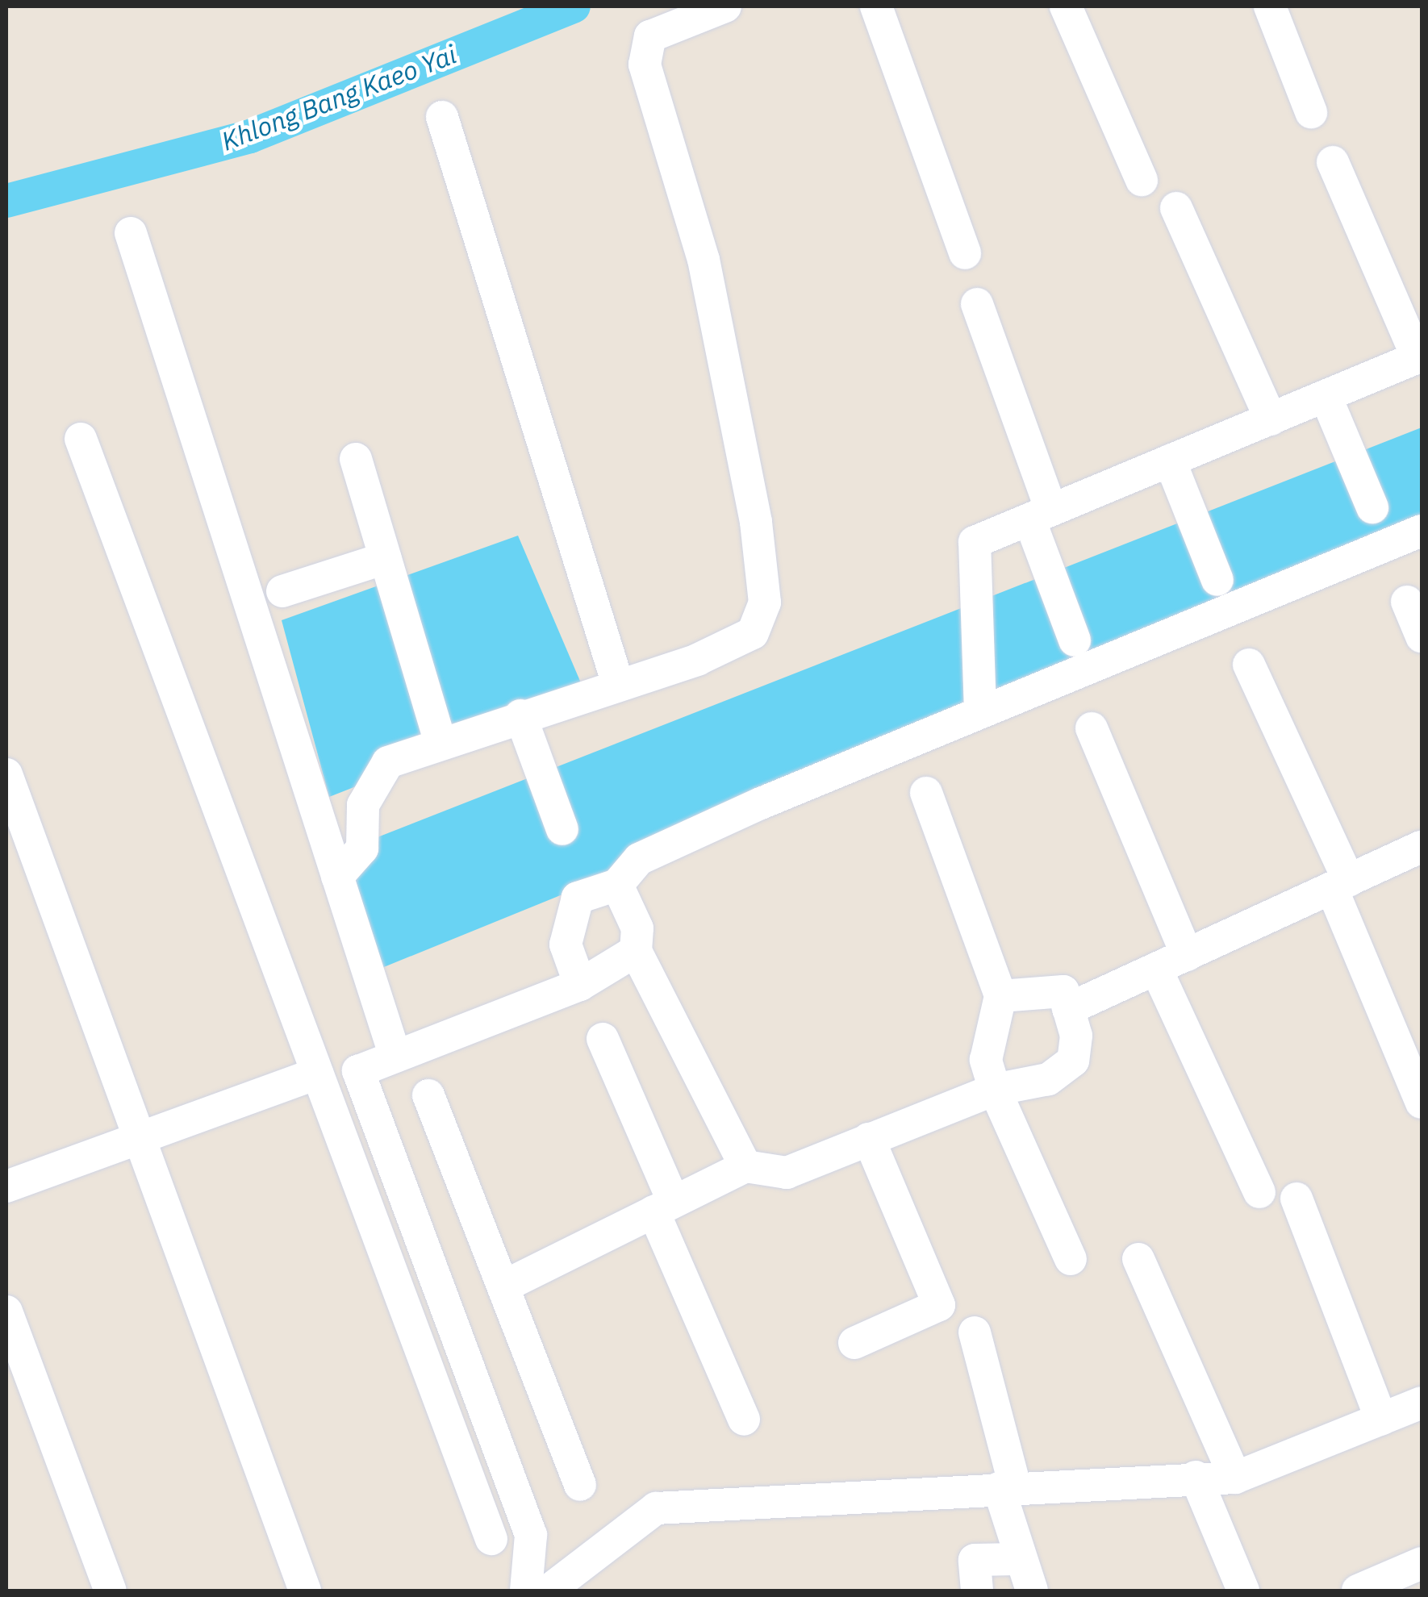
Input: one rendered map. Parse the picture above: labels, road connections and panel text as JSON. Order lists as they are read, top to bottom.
{
  "water": ["Khlong Bang Kaeo Yai"]
}
